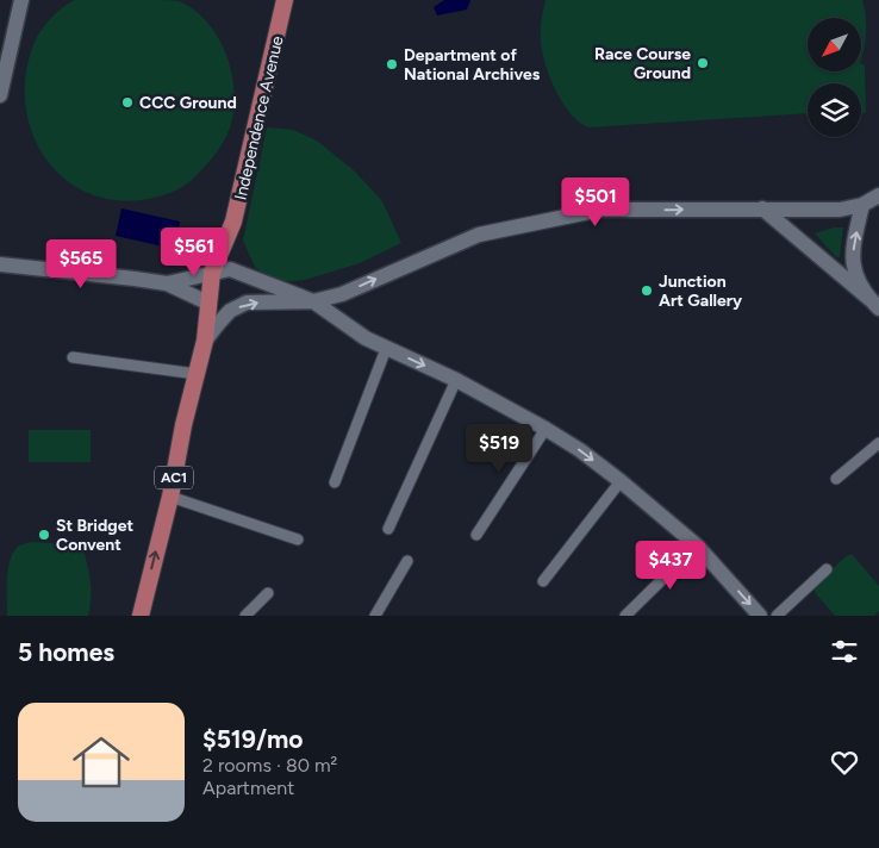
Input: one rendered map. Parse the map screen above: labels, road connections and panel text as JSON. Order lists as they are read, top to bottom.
{
  "streets": {
    "main road": ["Independence Avenue", "AC1"]
  },
  "places": [
    "Race Course Ground",
    "Department of National Archives",
    "CCC Ground",
    "Junction Art Gallery",
    "St Bridget Convent"
  ],
  "north": "bottom left",
  "page": {
    "price": [
      "$501",
      "$561",
      "$565",
      "$519",
      "$437"
    ],
    "heading": "5 homes",
    "list": [
      {
        "name": "$519/mo",
        "note": "2 rooms · 80 m² · Apartment"
      }
    ]
  }
}
